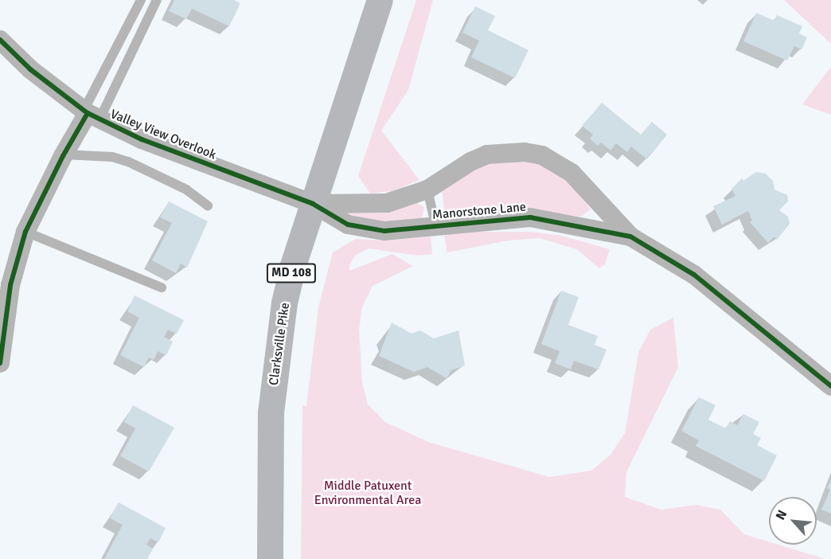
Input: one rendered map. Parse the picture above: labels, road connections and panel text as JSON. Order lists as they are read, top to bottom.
{
  "streets": {
    "main road": ["MD 108", "Clarksville Pike"],
    "street": ["Valley View Overlook", "Manorstone Lane"]
  },
  "crossings": [
    ["Valley View Overlook", "Manorstone Lane"],
    ["Valley View Overlook", "Clarksville Pike"],
    ["Manorstone Lane", "Clarksville Pike"]
  ],
  "parks": ["Middle Patuxent Environmental Area"],
  "north": "top left"
}
